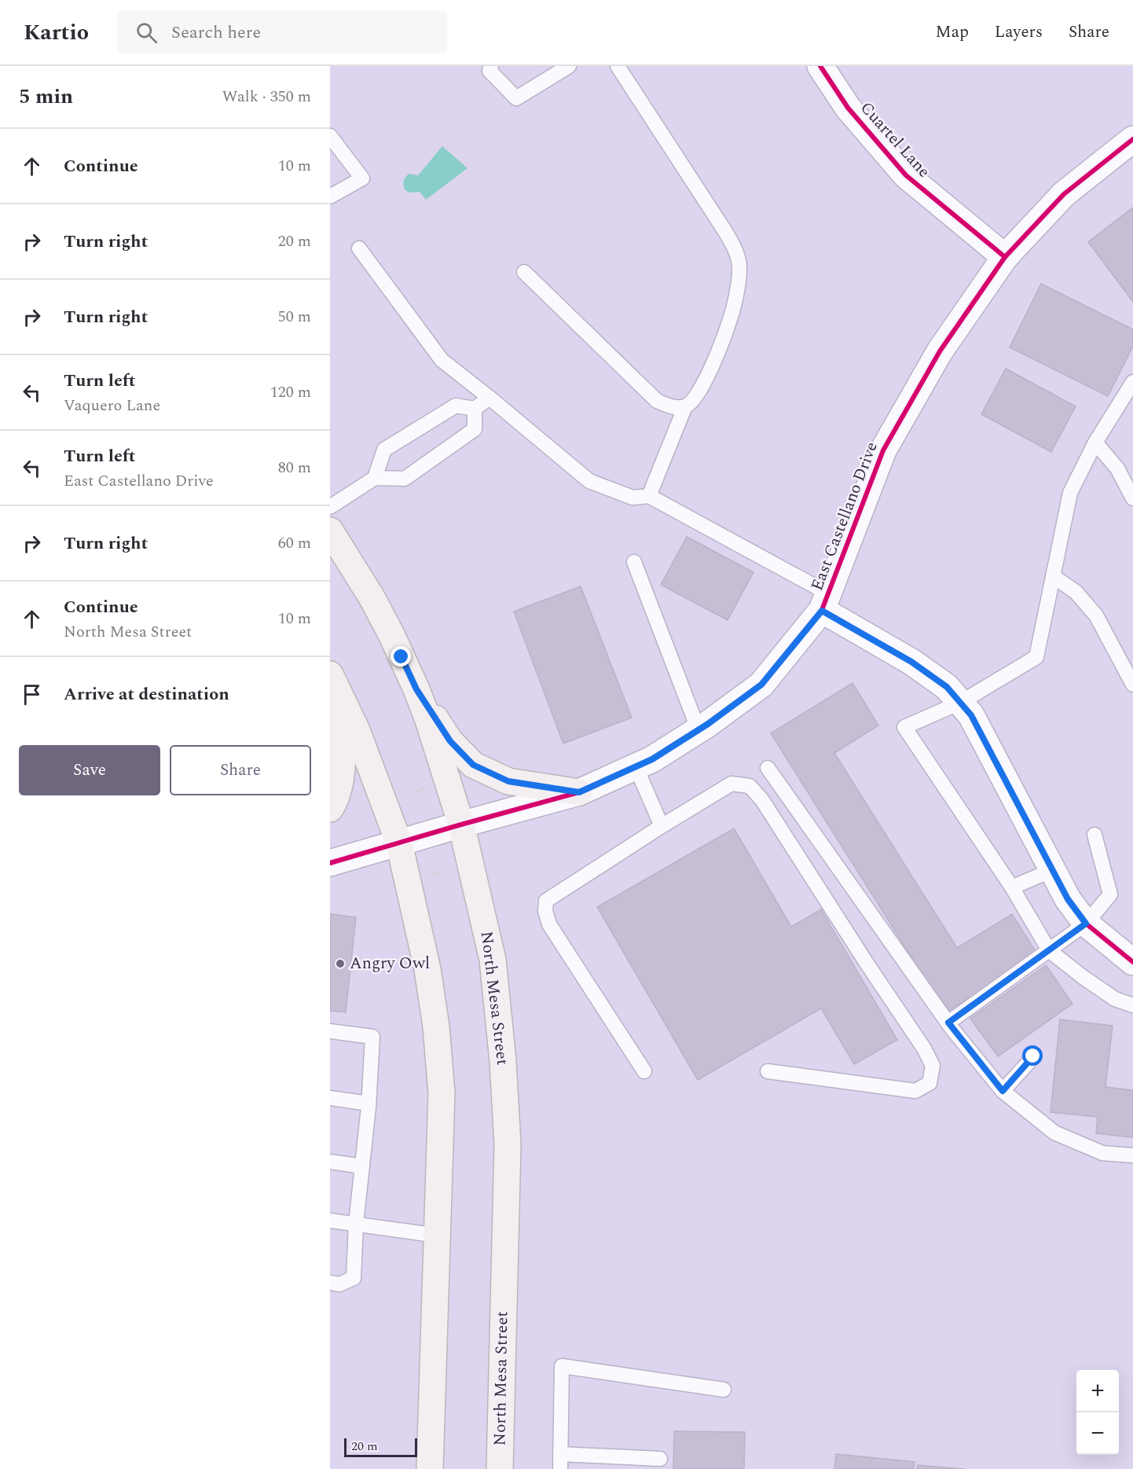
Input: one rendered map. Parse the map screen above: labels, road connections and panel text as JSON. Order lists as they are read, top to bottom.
{
  "streets": {
    "main road": ["North Mesa Street"],
    "street": ["Cuartel Lane", "East Castellano Drive"]
  },
  "crossings": [
    ["Cuartel Lane", "East Castellano Drive"],
    ["East Castellano Drive", "North Mesa Street"]
  ],
  "places": ["Angry Owl"],
  "scale_bar": "20 m",
  "page": {
    "header": "Kartio",
    "search": "Search here",
    "nav": ["Map", "Layers", "Share"],
    "heading": ["5 min", "Walk · 350 m"],
    "list": [
      ["Continue", "10 m"],
      ["Turn right", "20 m"],
      ["Turn right", "50 m"],
      ["Turn left", "Vaquero Lane", "120 m"],
      ["Turn left", "East Castellano Drive", "80 m"],
      ["Turn right", "60 m"],
      ["Continue", "North Mesa Street", "10 m"],
      "Arrive at destination"
    ],
    "buttons": ["Save", "Share"],
    "map_buttons": ["+", "−"],
    "scale": "20 m"
  }
}
